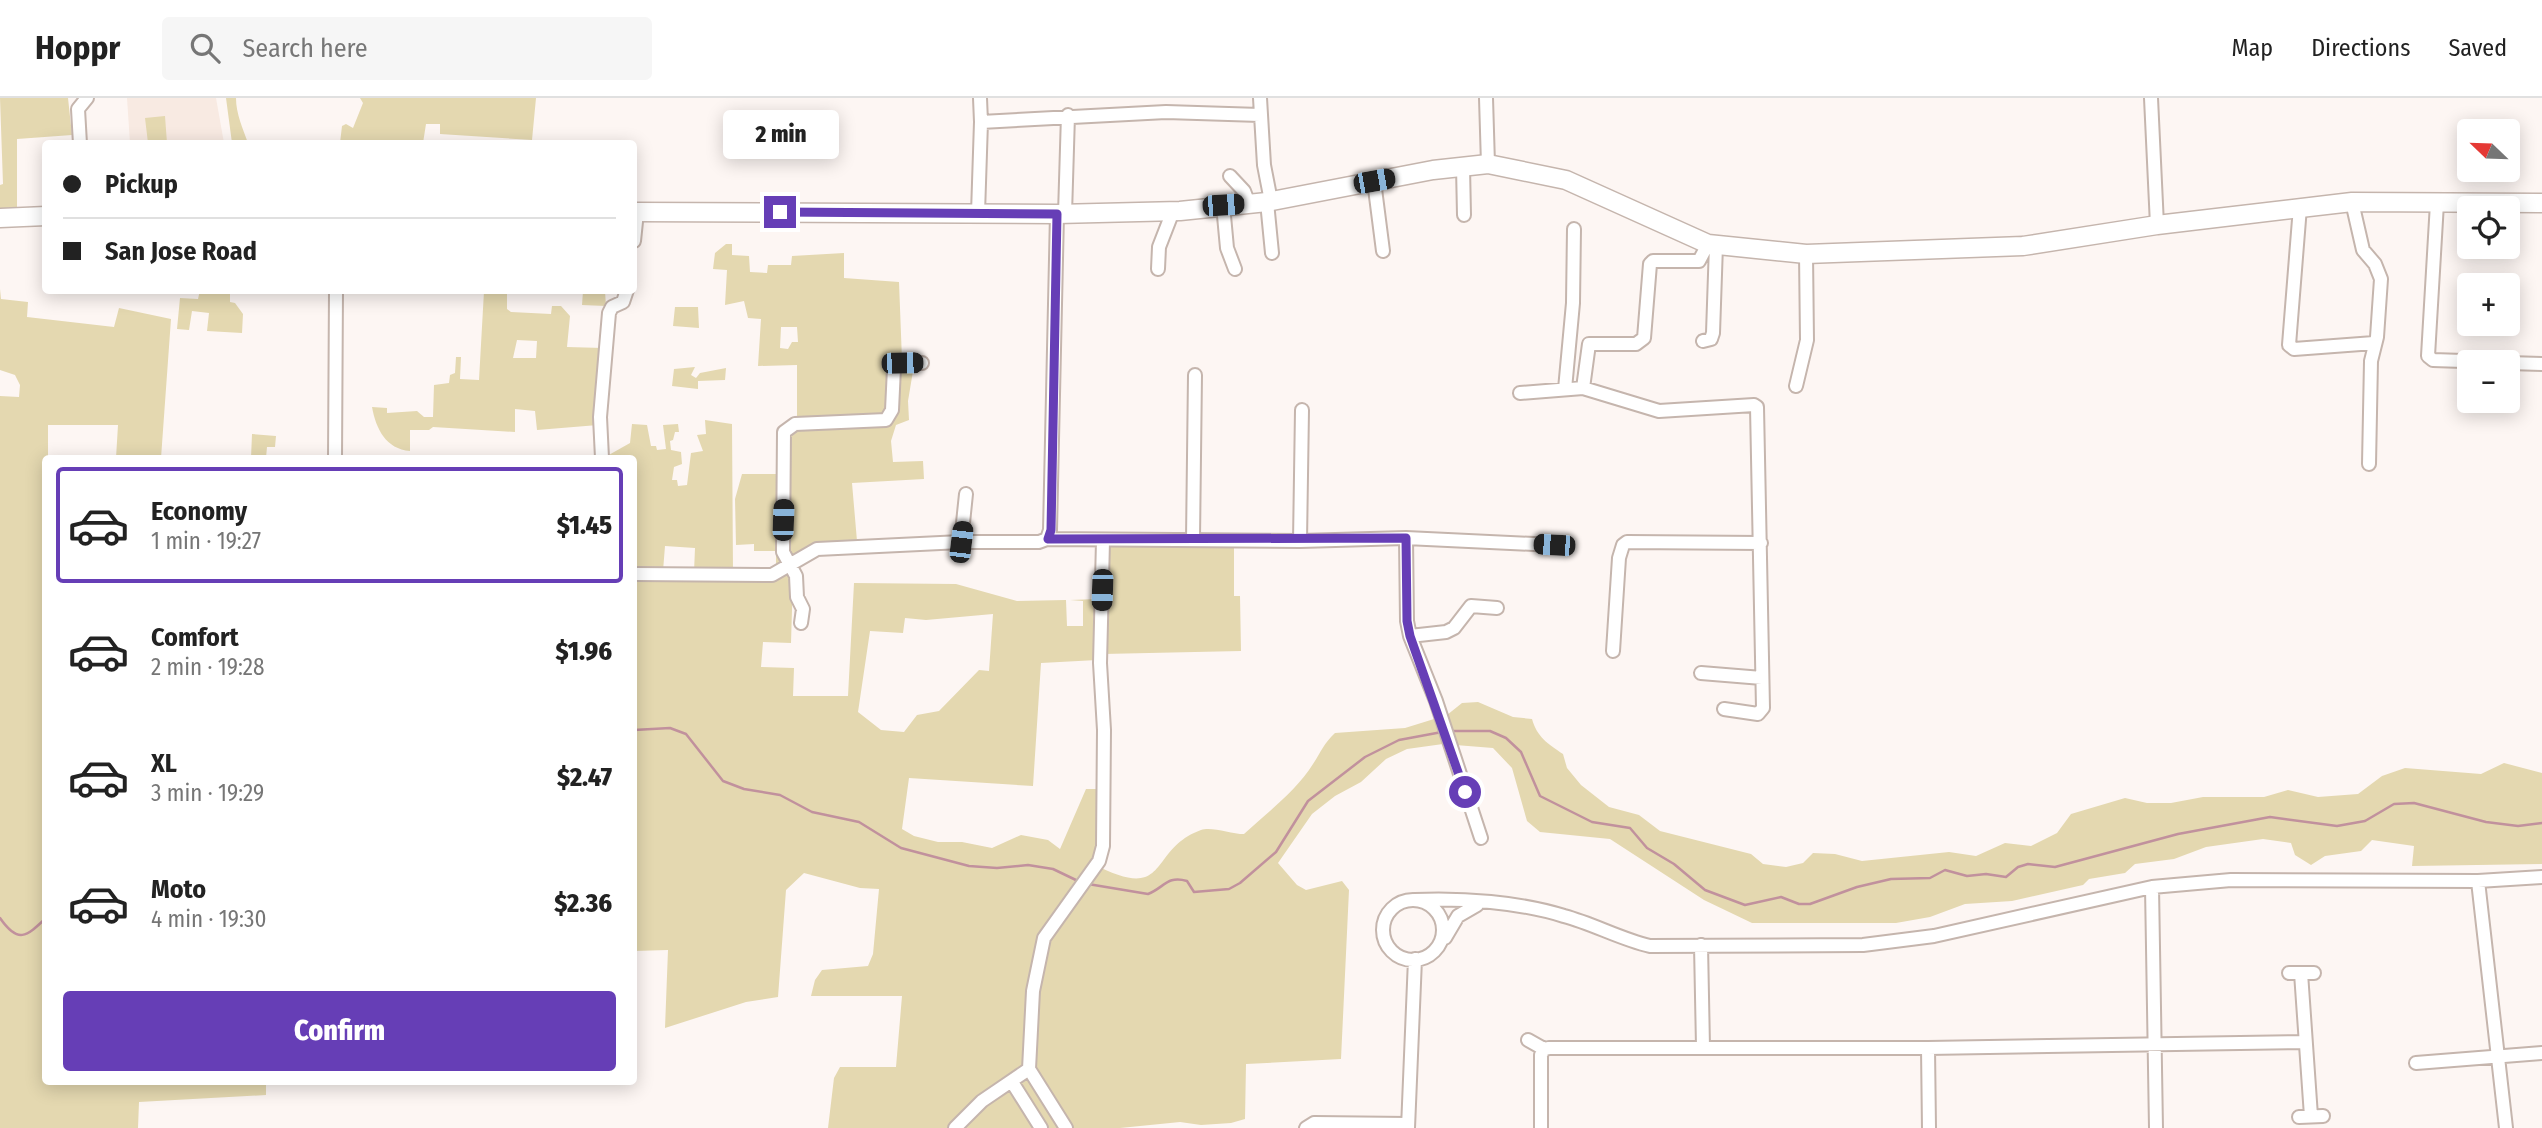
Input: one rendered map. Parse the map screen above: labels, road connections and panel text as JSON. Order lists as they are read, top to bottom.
{
  "north": "top left",
  "page": {
    "header": "Hoppr",
    "search": "Search here",
    "nav": ["Map", "Directions", "Saved"],
    "bubble": "2 min",
    "map_buttons": ["+", "−"],
    "banner": ["Pickup", "San Jose Road"],
    "list": [
      {
        "name": "Economy",
        "note": "1 min · 19:27",
        "value": "$1.45"
      },
      {
        "name": "Comfort",
        "note": "2 min · 19:28",
        "value": "$1.96"
      },
      {
        "name": "XL",
        "note": "3 min · 19:29",
        "value": "$2.47"
      },
      {
        "name": "Moto",
        "note": "4 min · 19:30",
        "value": "$2.36"
      }
    ],
    "buttons": "Confirm"
  }
}
